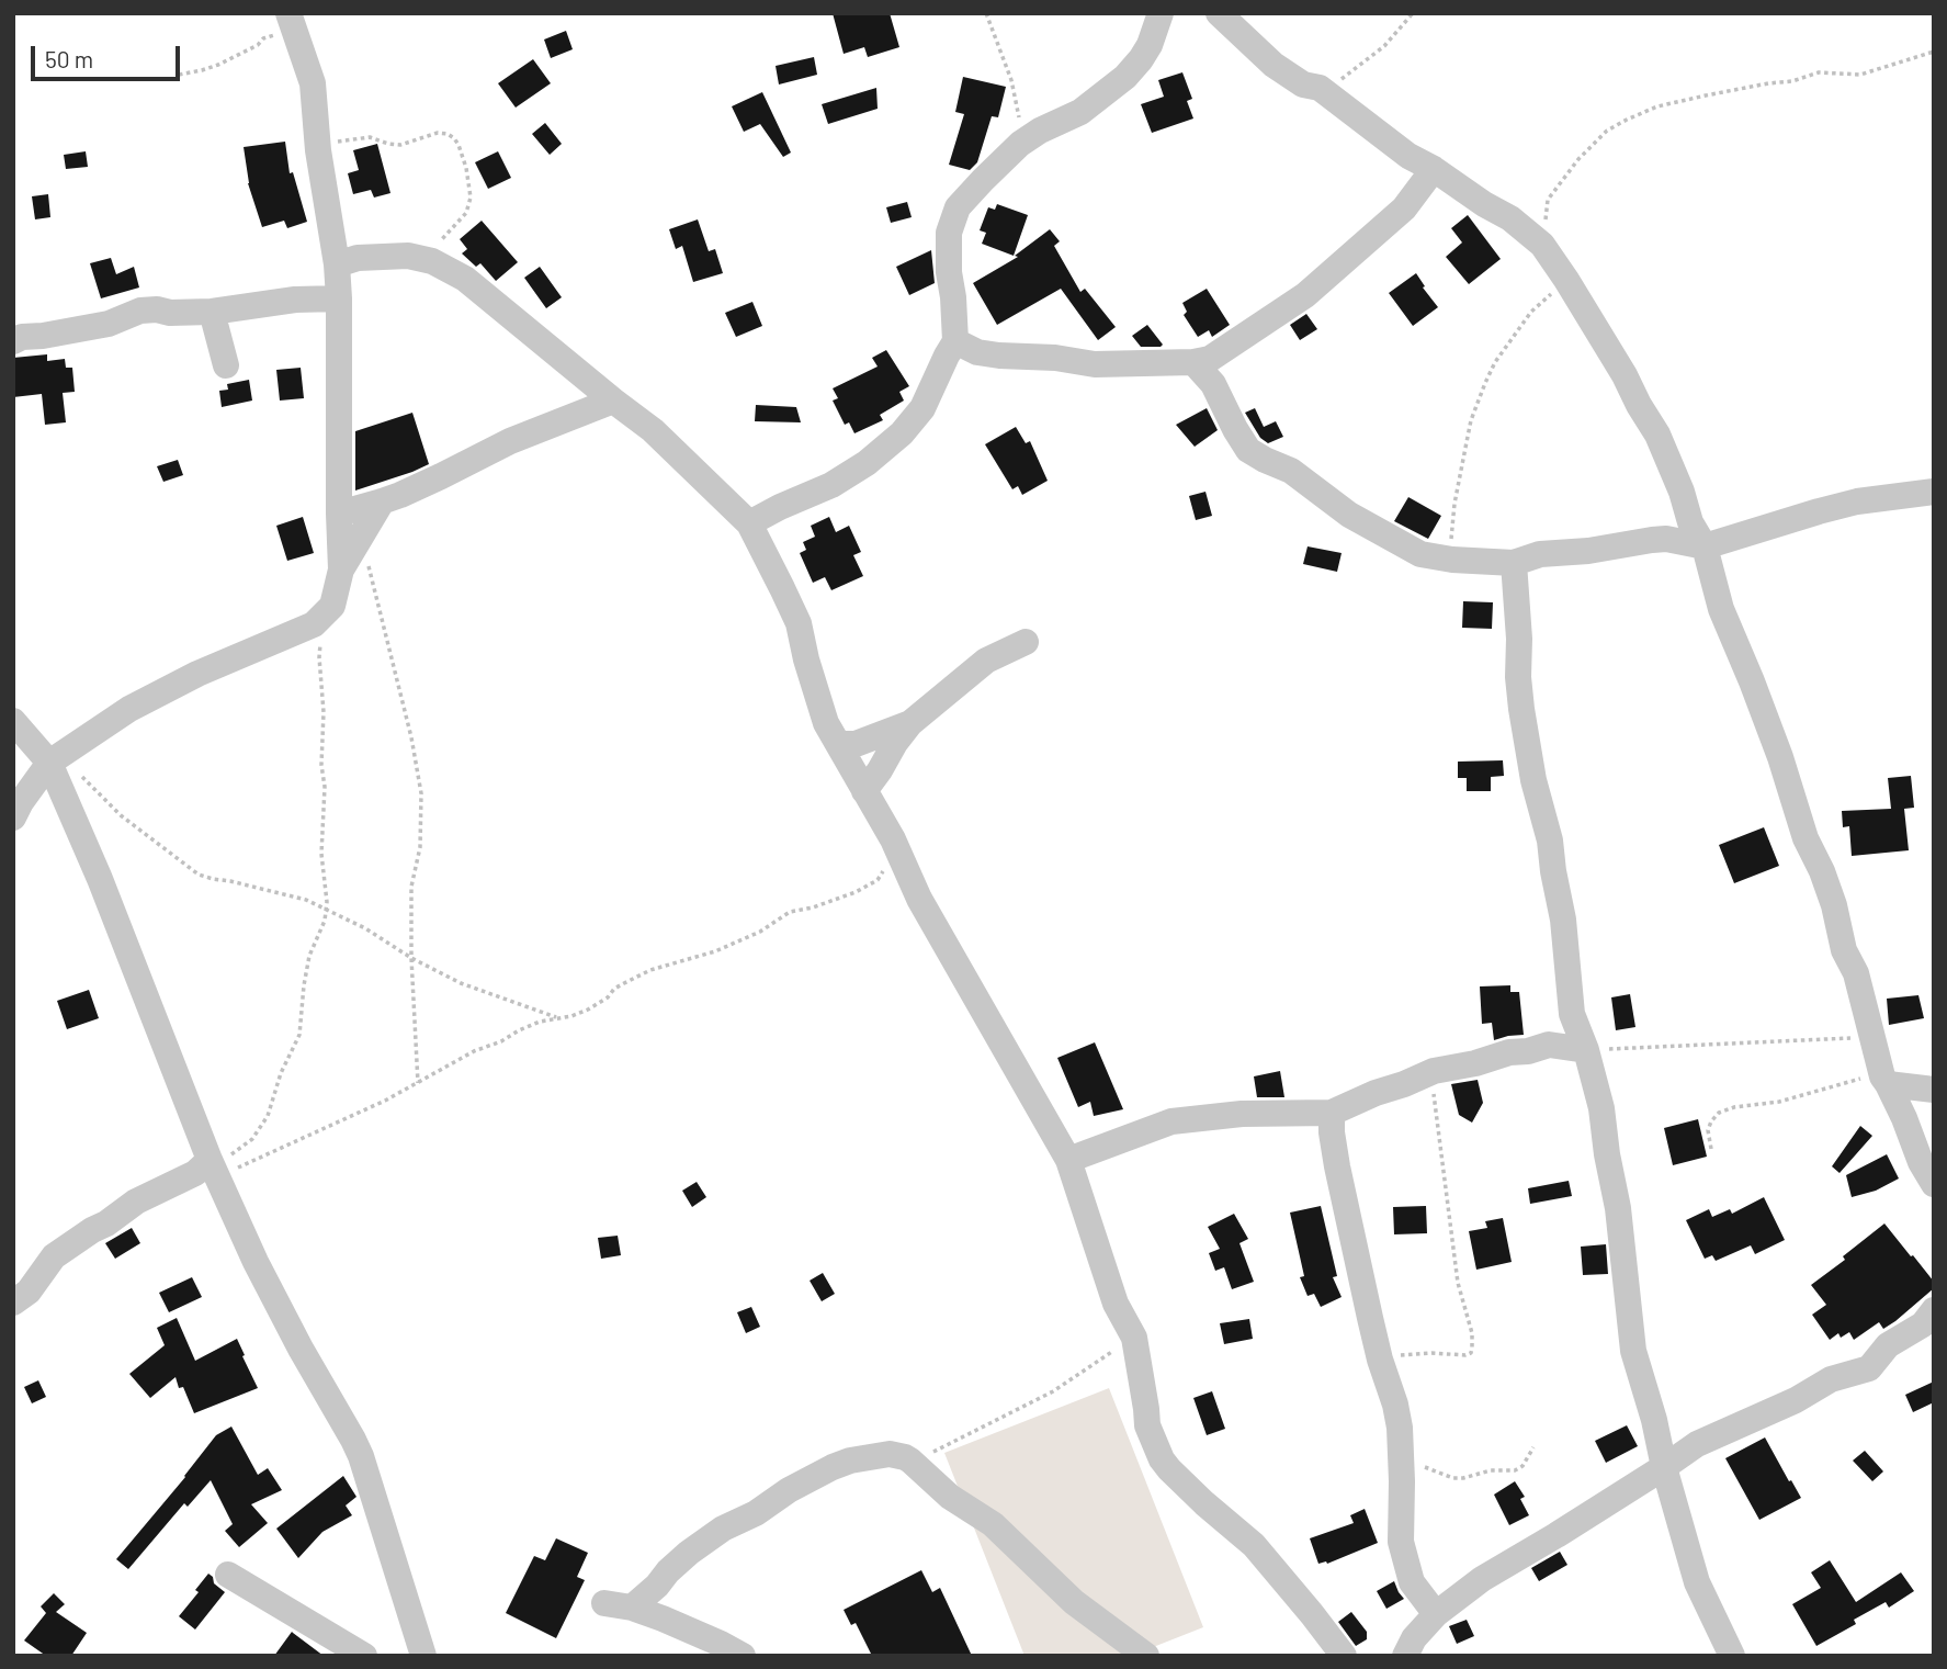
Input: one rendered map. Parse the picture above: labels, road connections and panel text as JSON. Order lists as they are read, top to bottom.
{
  "scale_bar": "50 m"
}
